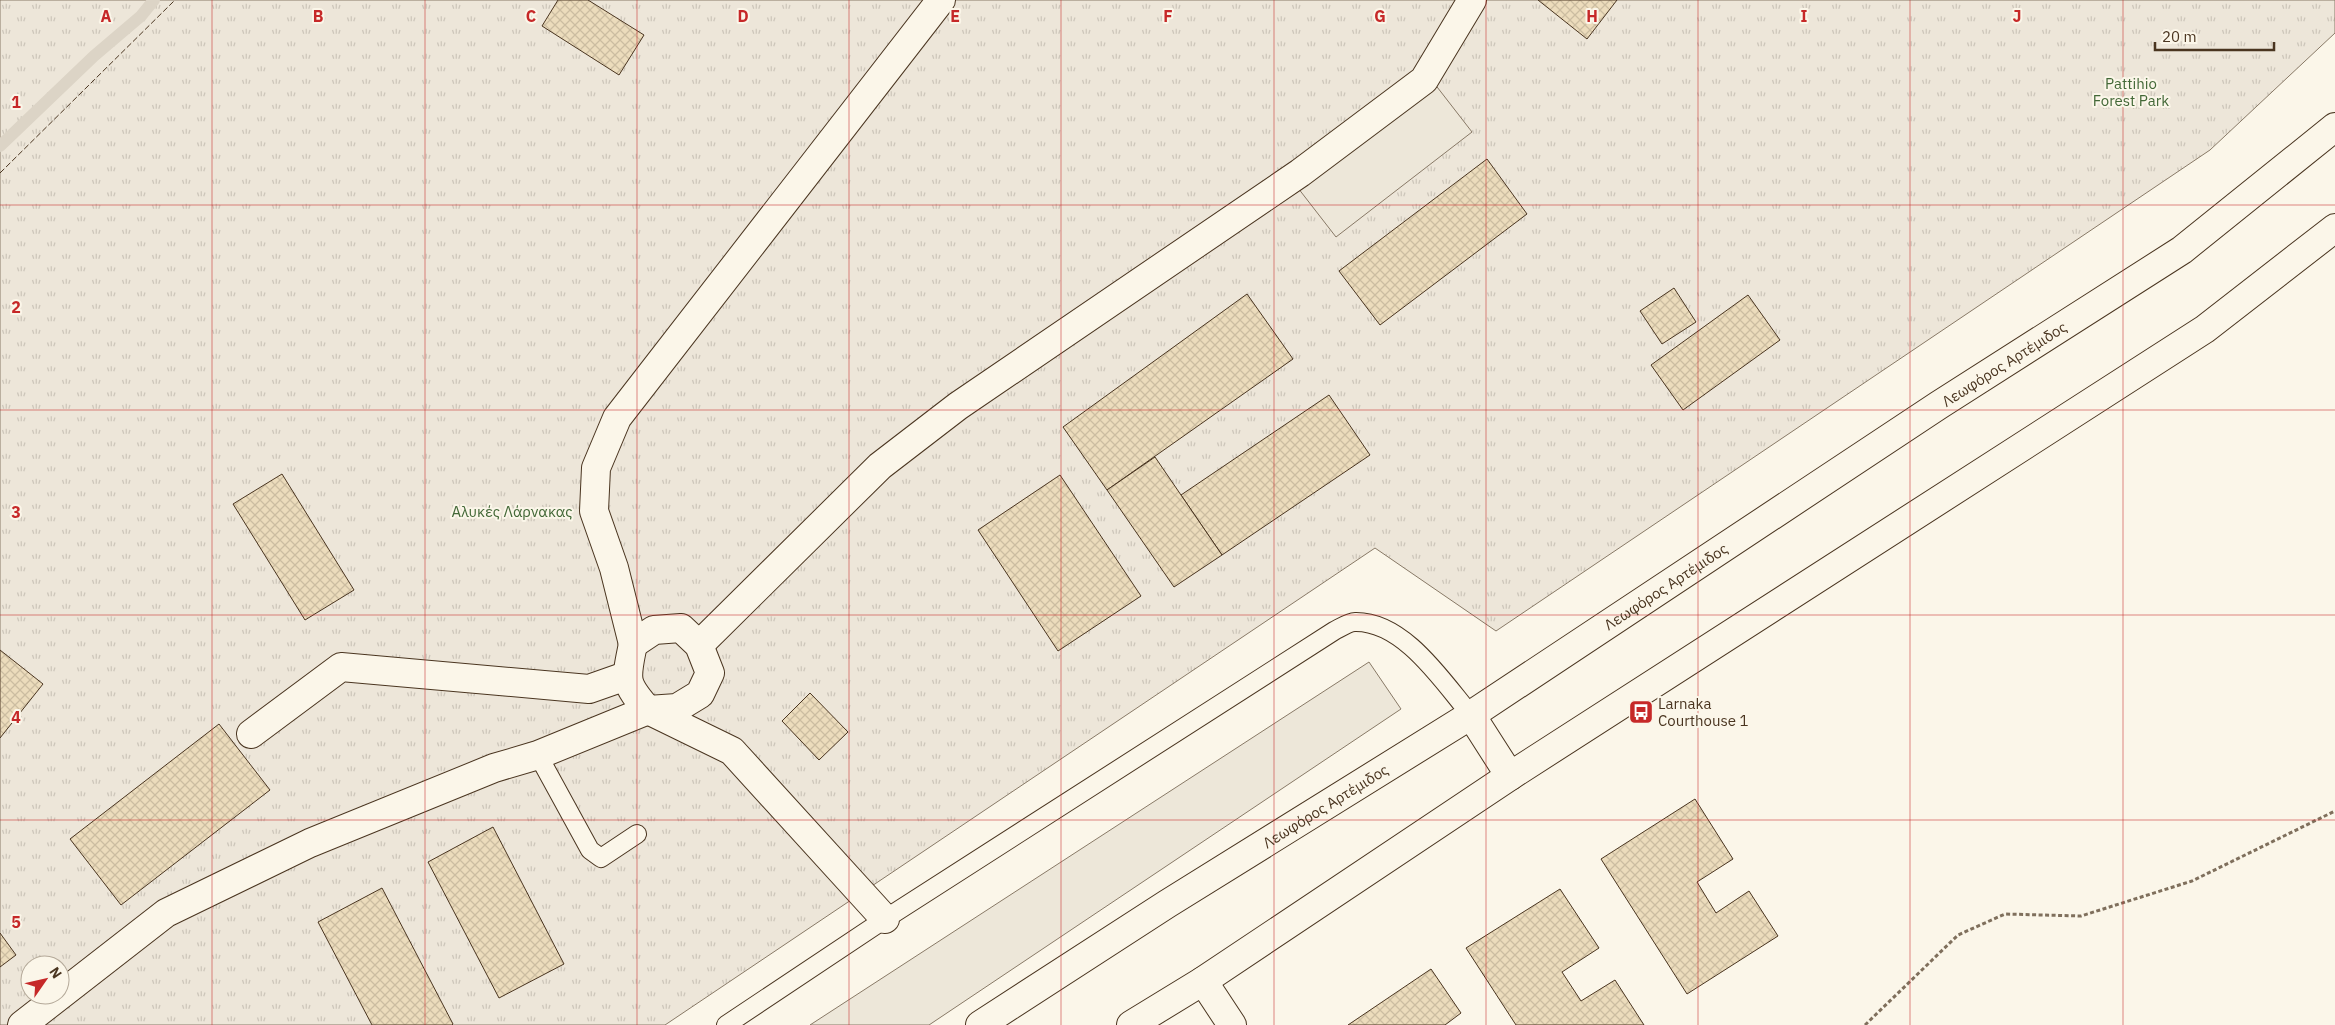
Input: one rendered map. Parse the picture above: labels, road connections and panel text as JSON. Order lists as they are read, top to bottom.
{
  "streets": {
    "street": ["Λεωφόρος Αρτέμιδος"]
  },
  "parks": ["Pattihio Forest Park", "Αλυκές Λάρνακας"],
  "places": {
    "bus stop": ["Larnaka Courthouse 1"]
  },
  "scale_bar": "20 m",
  "north": "top right",
  "grid": {
    "columns": [
      "A",
      "B",
      "C",
      "D",
      "E",
      "F",
      "G",
      "H",
      "I",
      "J"
    ],
    "rows": [
      "1",
      "2",
      "3",
      "4",
      "5"
    ]
  }
}
